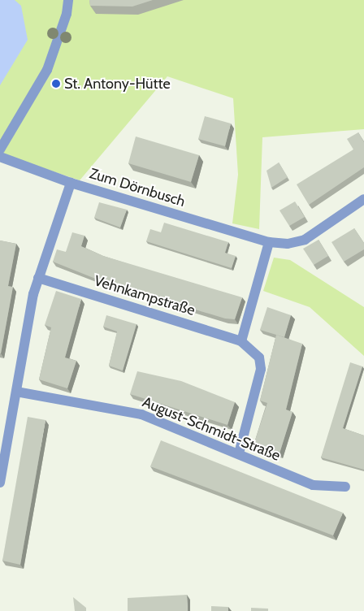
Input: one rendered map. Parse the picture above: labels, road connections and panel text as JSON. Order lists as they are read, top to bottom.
{
  "streets": {
    "street": ["Zum Dörnbusch", "Vehnkampstraße", "August-Schmidt-Straße"]
  },
  "crossings": [
    ["Vehnkampstraße", "August-Schmidt-Straße"]
  ],
  "places": ["St. Antony-Hütte"]
}
